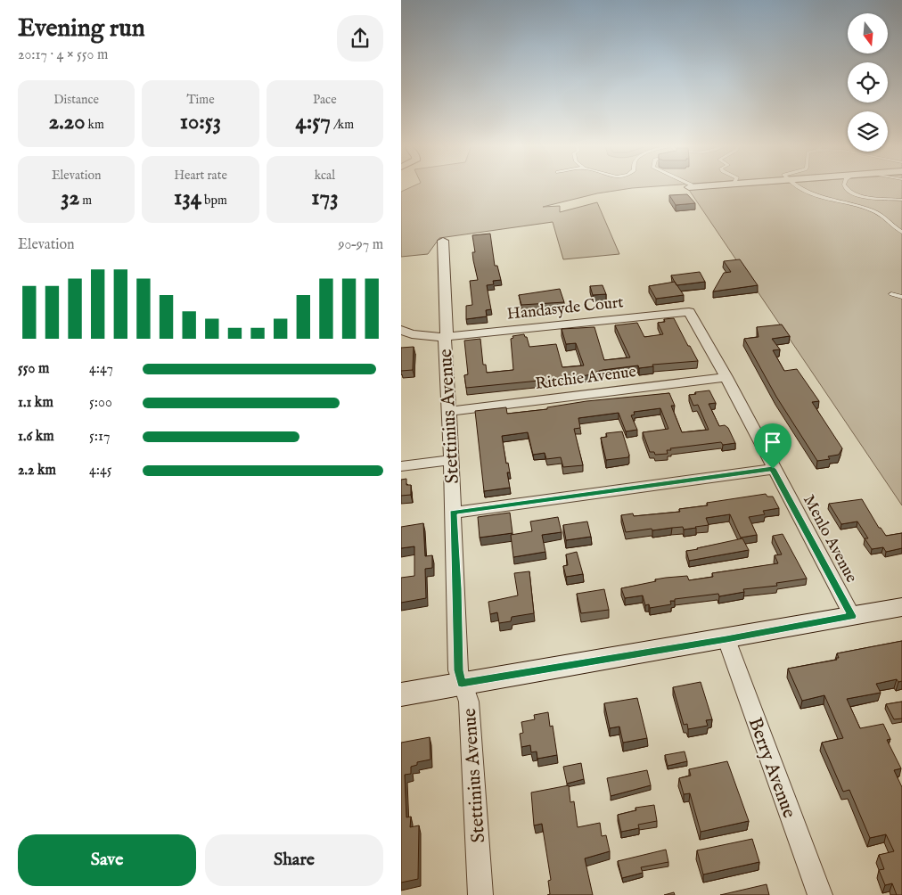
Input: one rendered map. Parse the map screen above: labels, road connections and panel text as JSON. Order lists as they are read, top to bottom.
{
  "streets": {
    "street": [
      "Handasyde Court",
      "Ritchie Avenue",
      "Stettinius Avenue",
      "Menlo Avenue",
      "Berry Avenue"
    ]
  },
  "crossings": [
    ["Handasyde Court", "Stettinius Avenue"],
    ["Handasyde Court", "Menlo Avenue"],
    ["Ritchie Avenue", "Stettinius Avenue"],
    ["Ritchie Avenue", "Menlo Avenue"]
  ],
  "north": "bottom",
  "page": {
    "heading": ["Evening run", "20:17 · 4 × 550 m"],
    "stats": [
      ["Distance", "2.20 km"],
      ["Time", "10:53"],
      ["Pace", "4:57 /km"],
      ["Elevation", "32 m"],
      ["Heart rate", "134 bpm"],
      ["kcal", "173"]
    ],
    "chart": ["Elevation", "90–97 m"],
    "list": [
      {
        "name": "550 m",
        "note": "4:47"
      },
      {
        "name": "1.1 km",
        "note": "5:00"
      },
      {
        "name": "1.6 km",
        "note": "5:17"
      },
      {
        "name": "2.2 km",
        "note": "4:45"
      }
    ],
    "buttons": ["Save", "Share"]
  }
}
